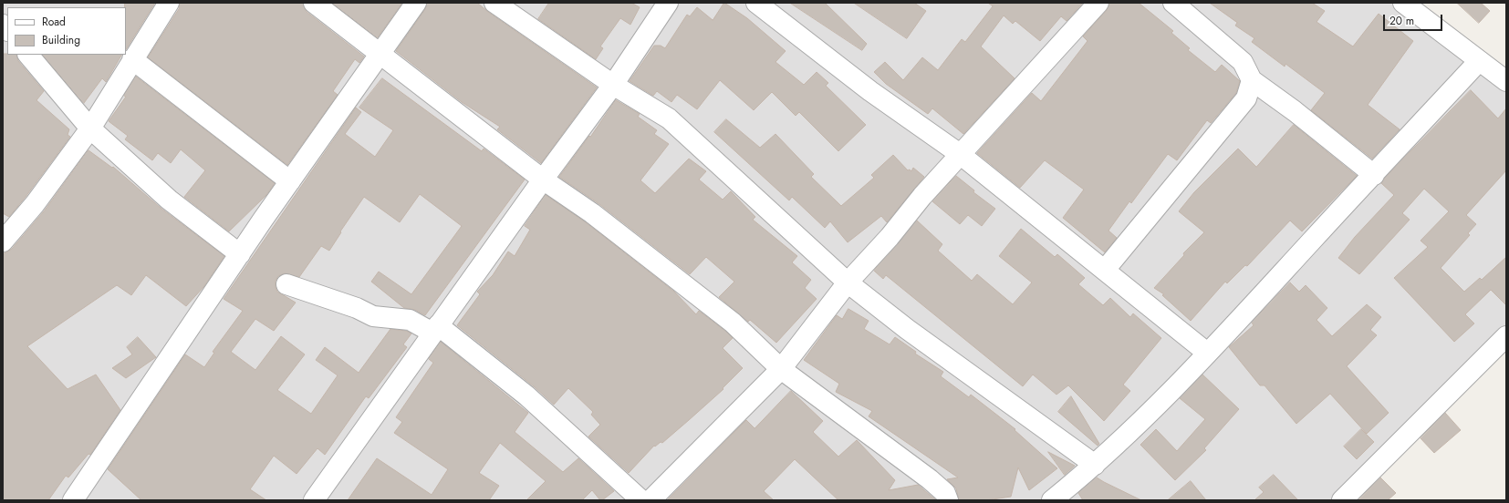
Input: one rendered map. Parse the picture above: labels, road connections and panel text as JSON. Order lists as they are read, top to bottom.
{
  "legend": ["Road", "Building"],
  "scale_bar": "20 m"
}
